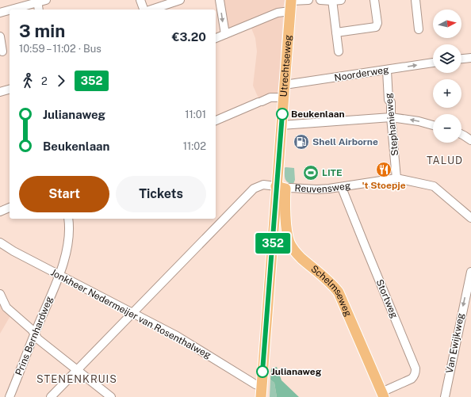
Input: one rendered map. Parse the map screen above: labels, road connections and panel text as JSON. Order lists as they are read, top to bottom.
{
  "streets": {
    "main road": ["Utrechtseweg", "Schelmseweg"],
    "street": [
      "Noorderweg",
      "Stephanieweg",
      "Reuvensweg",
      "Stortweg",
      "Jonkheer Nedermeijer van Rosenthalweg",
      "Prins Bernhardweg",
      "Van Ewijkweg"
    ]
  },
  "crossings": [
    ["Utrechtseweg", "Noorderweg"],
    ["Utrechtseweg", "Reuvensweg"],
    ["Utrechtseweg", "Schelmseweg"],
    ["Utrechtseweg", "Jonkheer Nedermeijer van Rosenthalweg"],
    ["Noorderweg", "Stephanieweg"],
    ["Stephanieweg", "Reuvensweg"],
    ["Reuvensweg", "Schelmseweg"],
    ["Reuvensweg", "Stortweg"],
    ["Schelmseweg", "Stortweg"],
    ["Jonkheer Nedermeijer van Rosenthalweg", "Prins Bernhardweg"]
  ],
  "one_way": ["Van Ewijkweg"],
  "districts": ["TALUD", "STENENKRUIS"],
  "places": {
    "other": ["Beukenlaan", "Julianaweg"],
    "fuel station": ["Shell Airborne"],
    "restaurant": ["'t Stoepje"],
    "sports": ["LITE"]
  },
  "lines": ["bus line 352"],
  "north": "right",
  "page": {
    "on_map": "352",
    "map_buttons": ["+", "−"],
    "heading": ["3 min", "10:59 – 11:02 · Bus", "€3.20"],
    "legs": ["2", "352"],
    "list": [
      {
        "name": "Julianaweg",
        "value": "11:01"
      },
      {
        "name": "Beukenlaan",
        "value": "11:02"
      }
    ],
    "buttons": ["Start", "Tickets"]
  }
}
